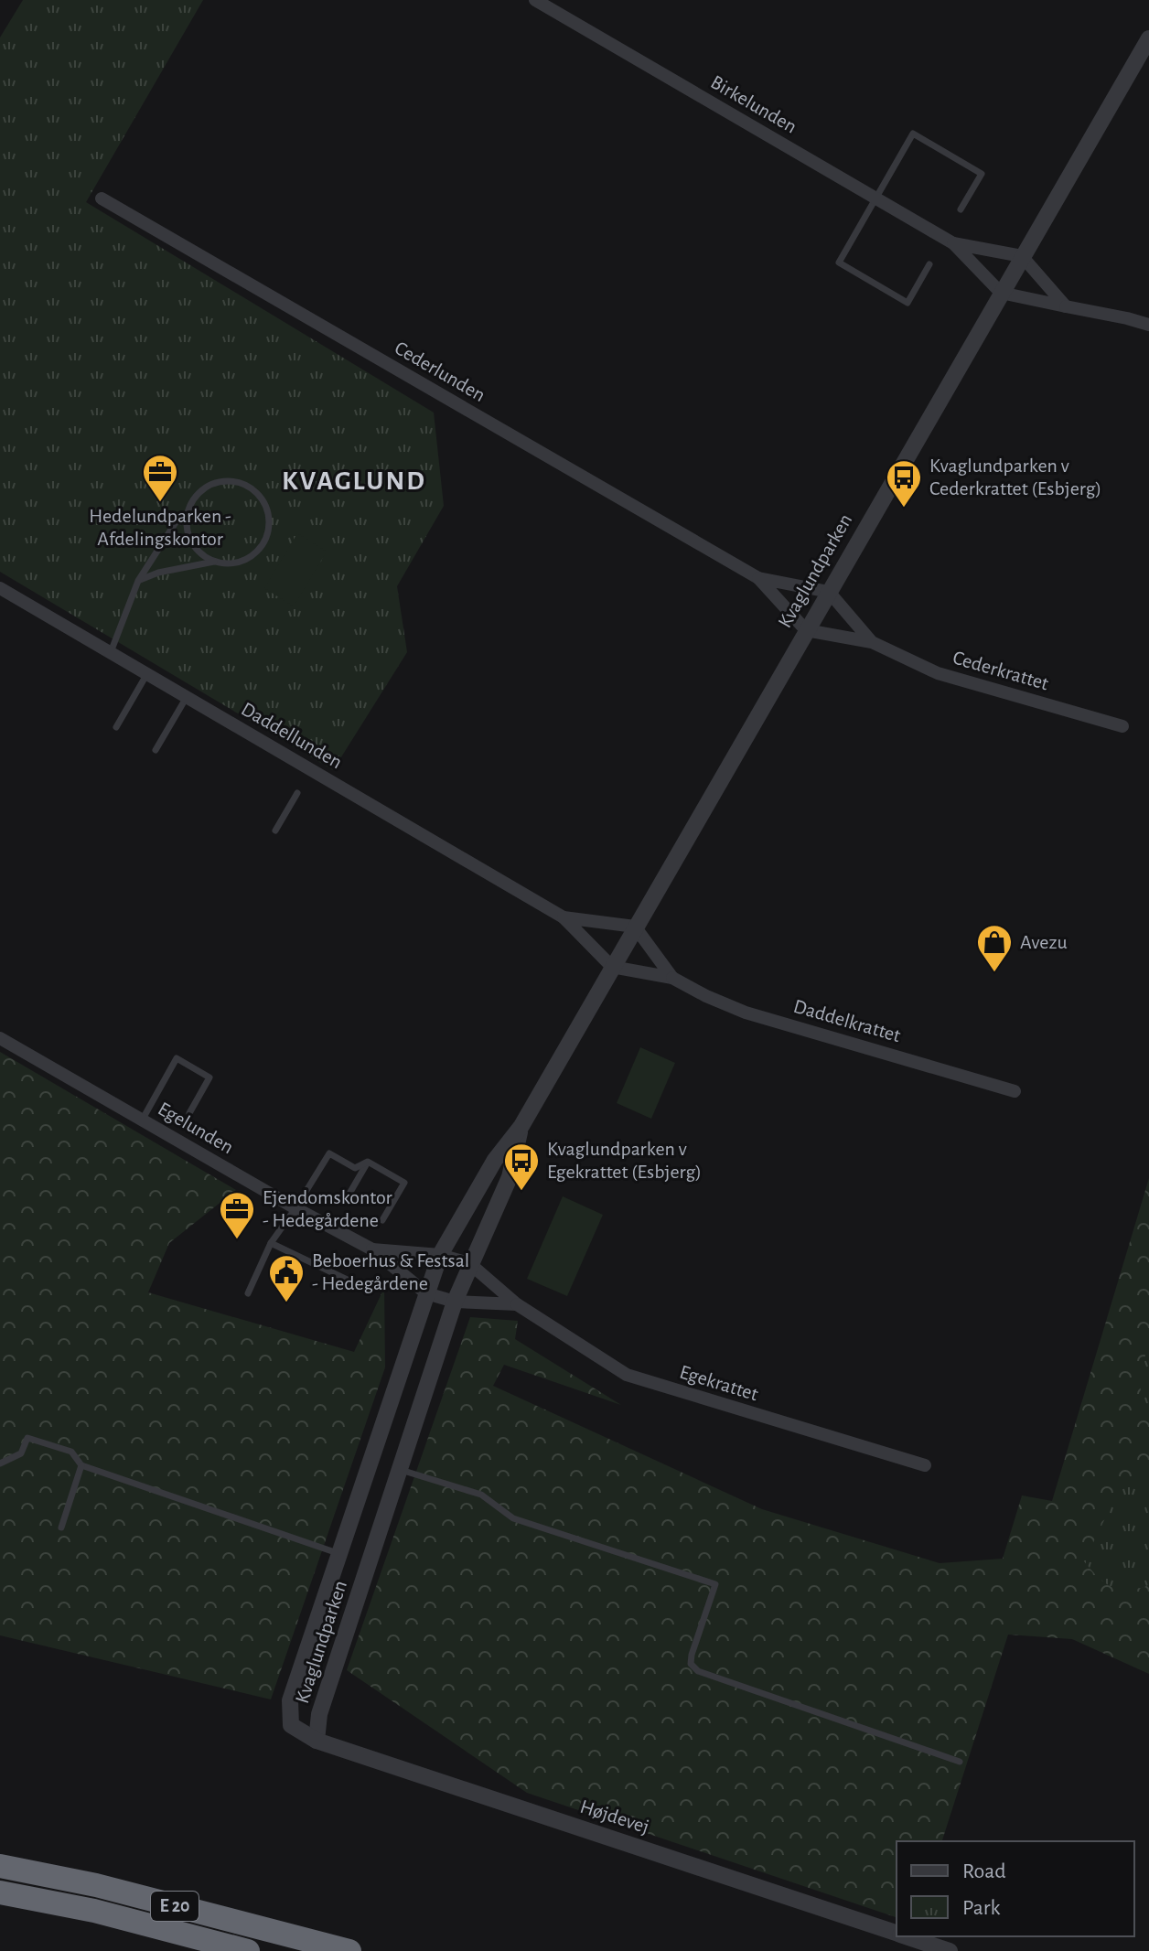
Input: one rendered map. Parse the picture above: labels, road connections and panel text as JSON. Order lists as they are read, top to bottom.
{
  "streets": {
    "highway": ["E 20"],
    "street": [
      "Birkelunden",
      "Cederlunden",
      "Kvaglundparken",
      "Cederkrattet",
      "Daddellunden",
      "Daddelkrattet",
      "Egelunden",
      "Egekrattet",
      "Højdevej"
    ]
  },
  "crossings": [
    ["Birkelunden", "Kvaglundparken"],
    ["Cederlunden", "Kvaglundparken"],
    ["Cederlunden", "Cederkrattet"],
    ["Kvaglundparken", "Cederkrattet"],
    ["Kvaglundparken", "Daddellunden"],
    ["Kvaglundparken", "Daddelkrattet"],
    ["Kvaglundparken", "Egelunden"],
    ["Kvaglundparken", "Egekrattet"],
    ["Kvaglundparken", "Højdevej"],
    ["Daddellunden", "Daddelkrattet"],
    ["Egelunden", "Egekrattet"]
  ],
  "districts": ["KVAGLUND"],
  "places": {
    "office": ["Hedelundparken - Afdelingskontor", "Ejendomskontor - Hedegårdene"],
    "bus stop": ["Kvaglundparken v Cederkrattet (Esbjerg)", "Kvaglundparken v Egekrattet (Esbjerg)"],
    "shop": ["Avezu"],
    "public building": ["Beboerhus & Festsal - Hedegårdene"]
  },
  "legend": ["Road", "Park"]
}
